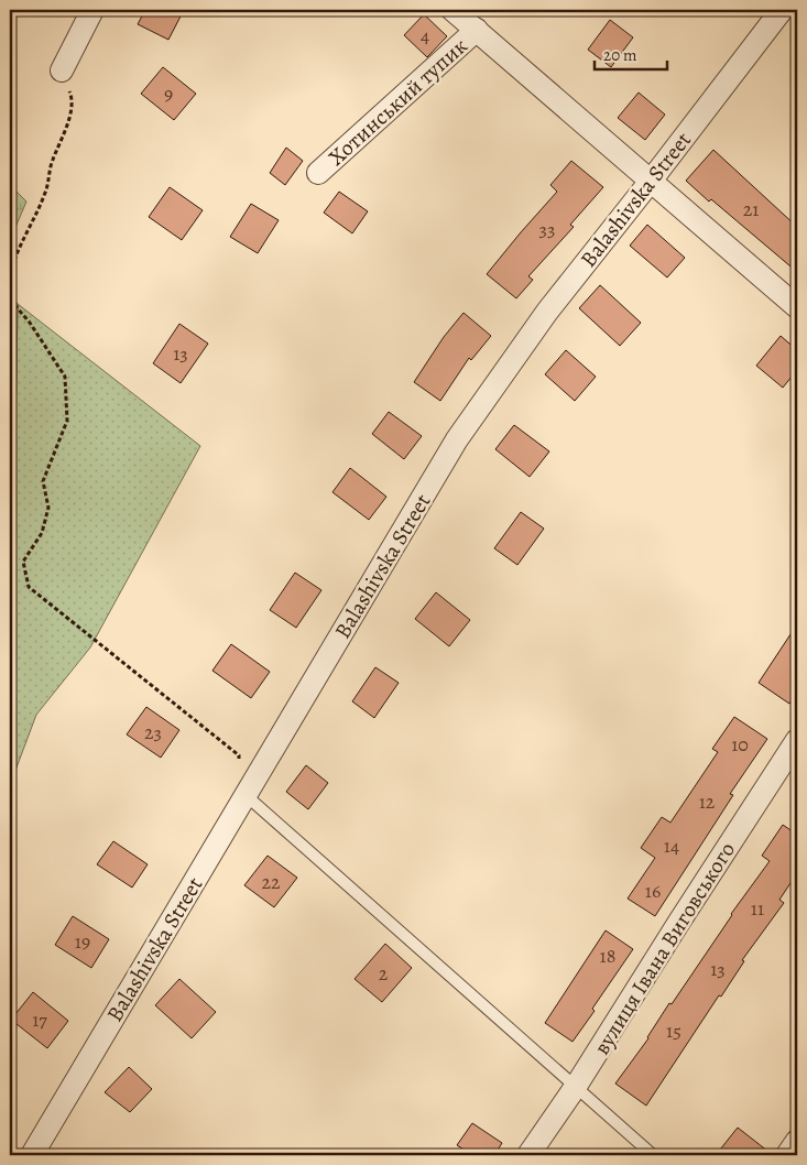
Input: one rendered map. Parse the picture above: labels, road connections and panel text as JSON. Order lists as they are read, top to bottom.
{
  "streets": {
    "street": ["Хотинський тупик", "Balashivska Street", "вулиця Івана Виговського"]
  },
  "house_numbers": [
    "4",
    "9",
    "21",
    "33",
    "13",
    "23",
    "10",
    "12",
    "14",
    "22",
    "16",
    "11",
    "19",
    "18",
    "13",
    "2",
    "17",
    "15"
  ],
  "scale_bar": "20 m"
}
